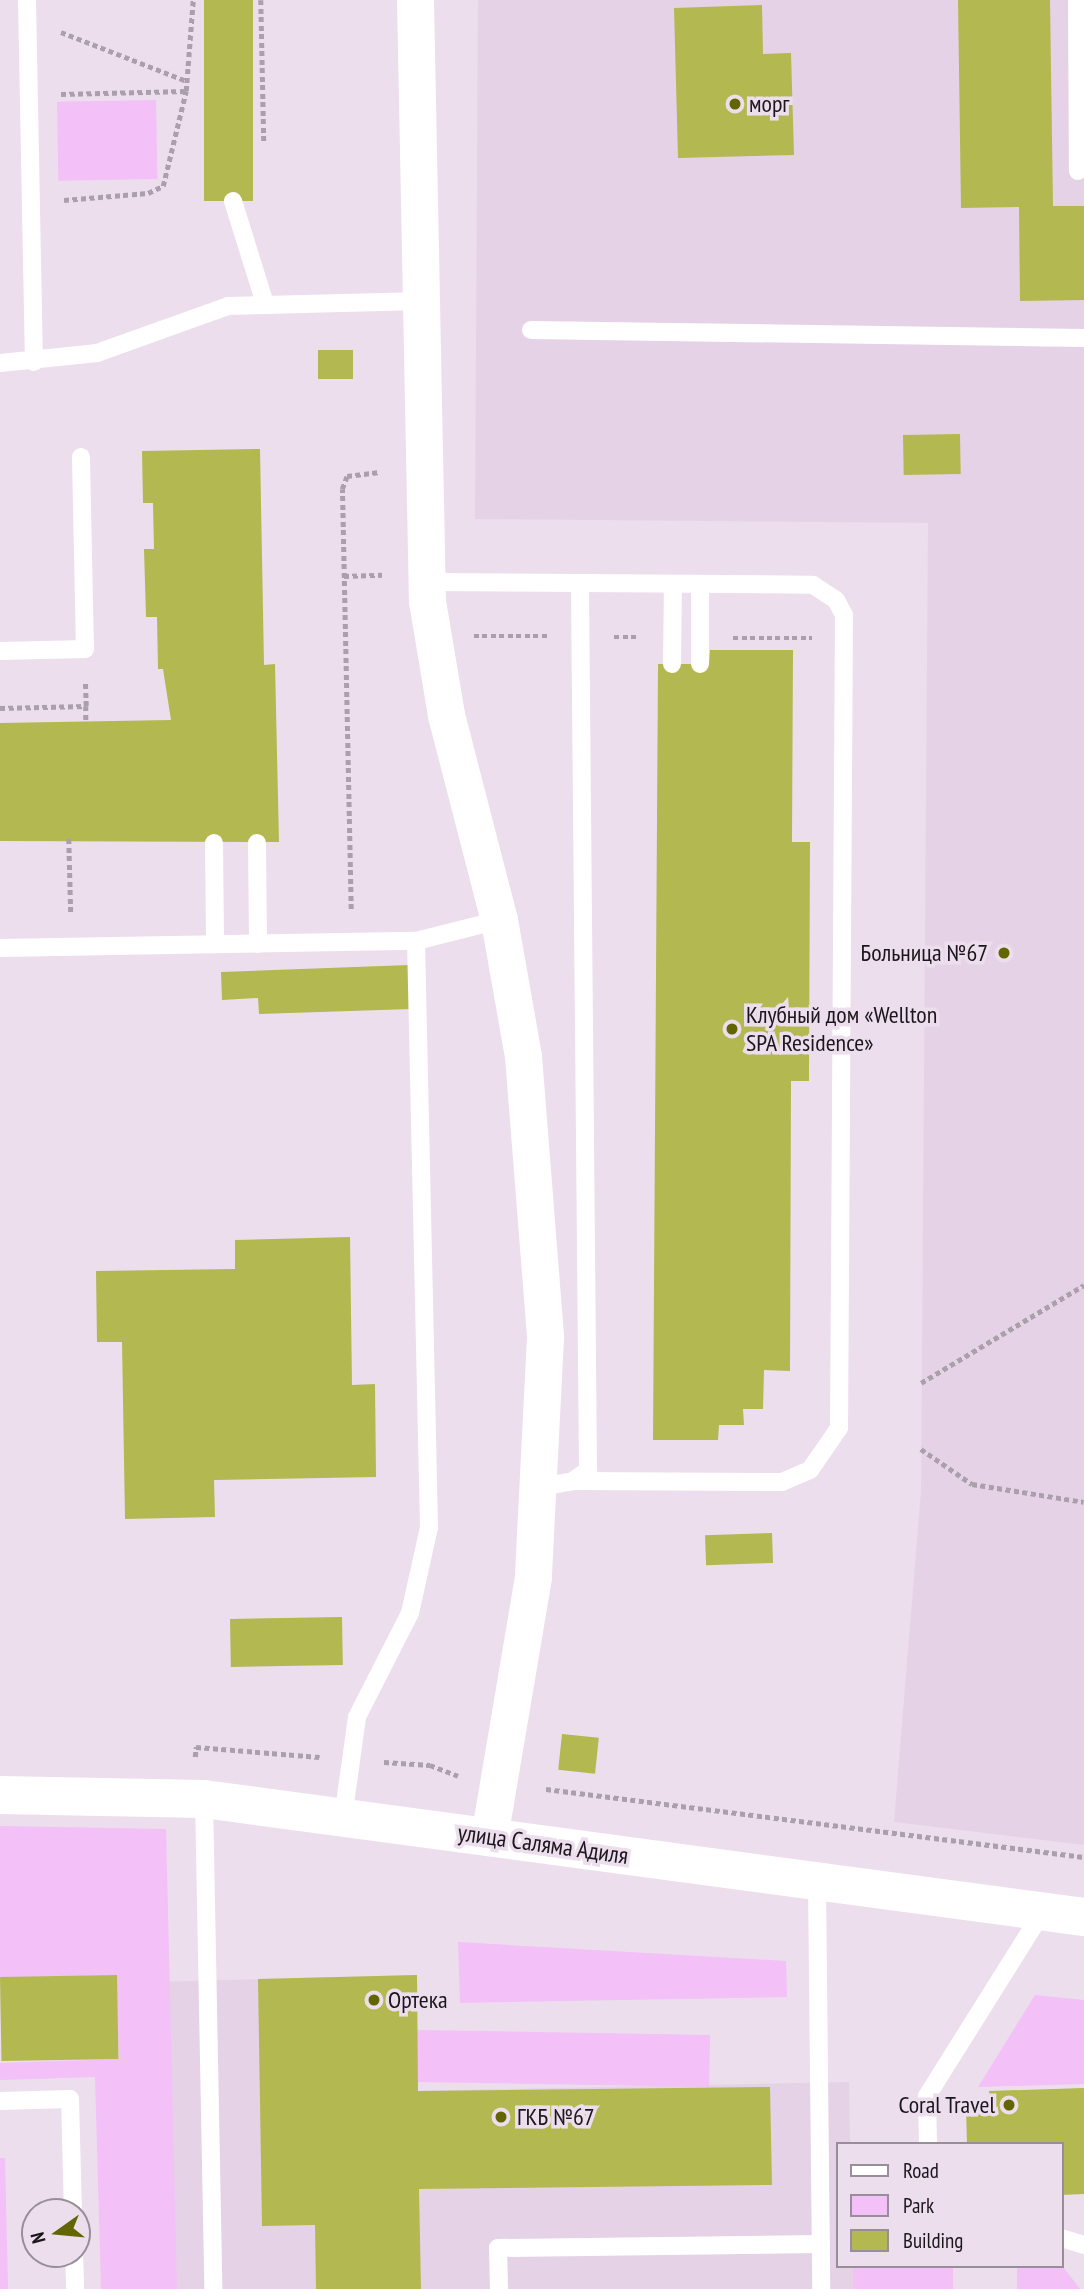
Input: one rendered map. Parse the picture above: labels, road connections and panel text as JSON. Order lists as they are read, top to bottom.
{
  "streets": {
    "street": ["улица Саляма Адиля"]
  },
  "places": [
    "морг",
    "Больница №67",
    "Клубный дом «Wellton SPA Residence»",
    "Ортека",
    "Coral Travel",
    "ГКБ №67"
  ],
  "legend": ["Road", "Park", "Building"],
  "north": "left"
}
